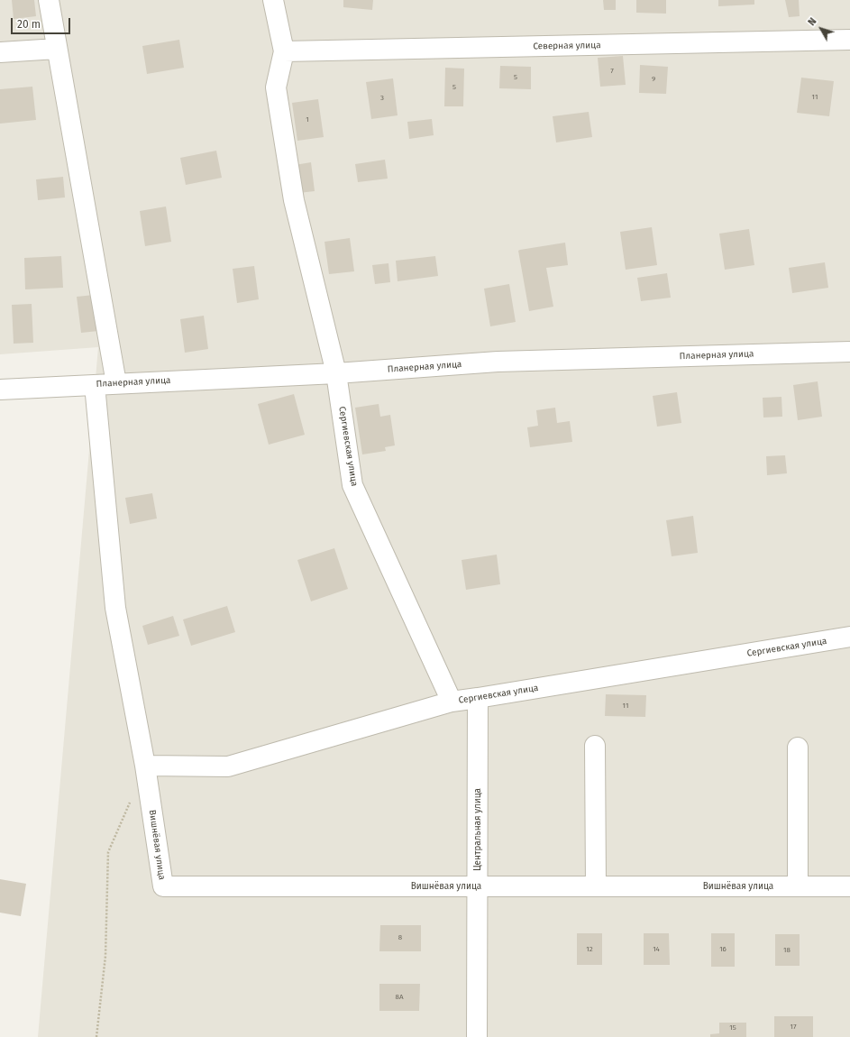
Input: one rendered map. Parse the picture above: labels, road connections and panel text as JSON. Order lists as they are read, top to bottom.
{
  "streets": {
    "street": [
      "Северная улица",
      "Планерная улица",
      "Сергиевская улица",
      "Центральная улица",
      "Вишнёвая улица"
    ]
  },
  "crossings": [
    ["Северная улица", "Сергиевская улица"],
    ["Планерная улица", "Сергиевская улица"],
    ["Сергиевская улица", "Центральная улица"],
    ["Центральная улица", "Вишнёвая улица"]
  ],
  "house_numbers": [
    "7",
    "5",
    "9",
    "5",
    "11",
    "3",
    "1",
    "11",
    "8",
    "12",
    "14",
    "16",
    "18",
    "8А",
    "17",
    "15"
  ],
  "scale_bar": "20 m",
  "north": "top left"
}
